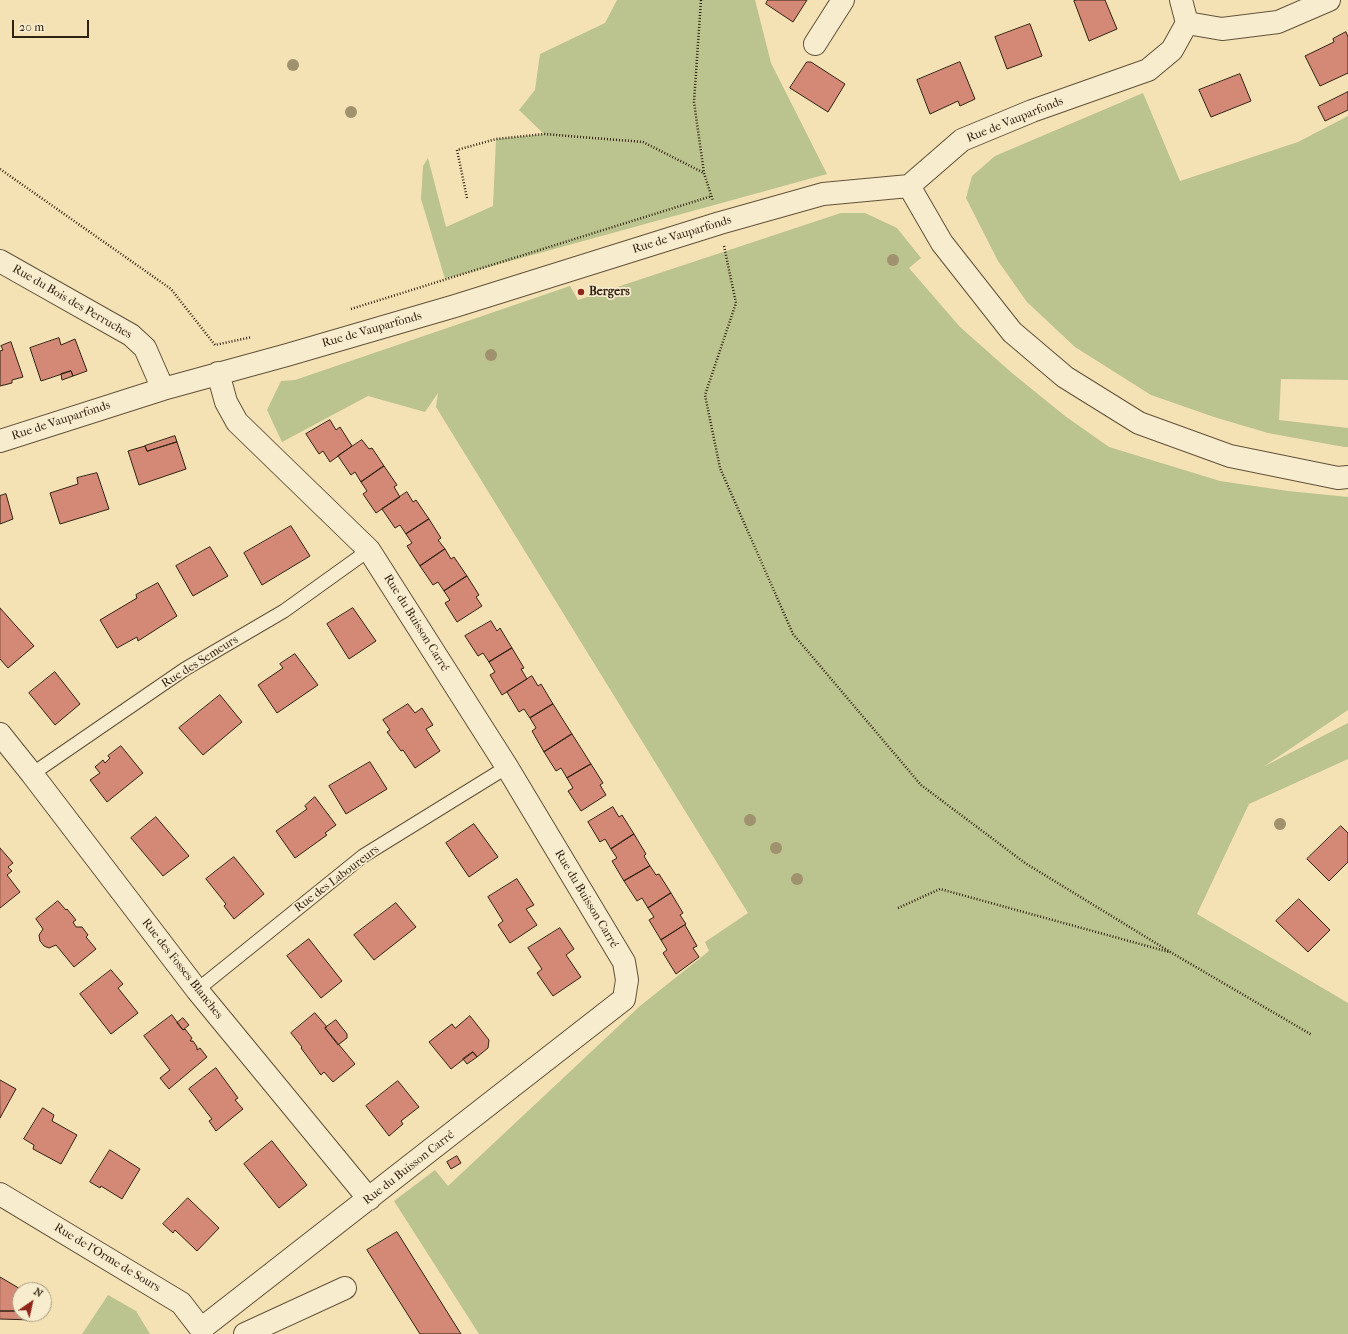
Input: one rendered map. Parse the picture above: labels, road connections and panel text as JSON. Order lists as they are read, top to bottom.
{
  "streets": {
    "street": [
      "Rue de Vauparfonds",
      "Rue du Bois des Perruches",
      "Rue du Buisson Carré",
      "Rue des Fosses Blanches",
      "Rue de l'Orme de Sours"
    ],
    "lane": ["Rue des Semeurs", "Rue des Laboureurs"]
  },
  "crossings": [
    ["Rue de Vauparfonds", "Rue du Bois des Perruches"],
    ["Rue de Vauparfonds", "Rue du Buisson Carré"],
    ["Rue du Buisson Carré", "Rue des Semeurs"],
    ["Rue du Buisson Carré", "Rue des Laboureurs"],
    ["Rue du Buisson Carré", "Rue des Fosses Blanches"],
    ["Rue du Buisson Carré", "Rue de l'Orme de Sours"],
    ["Rue des Semeurs", "Rue des Fosses Blanches"],
    ["Rue des Laboureurs", "Rue des Fosses Blanches"]
  ],
  "places": ["Bergers"],
  "scale_bar": "20 m",
  "north": "top right"
}
